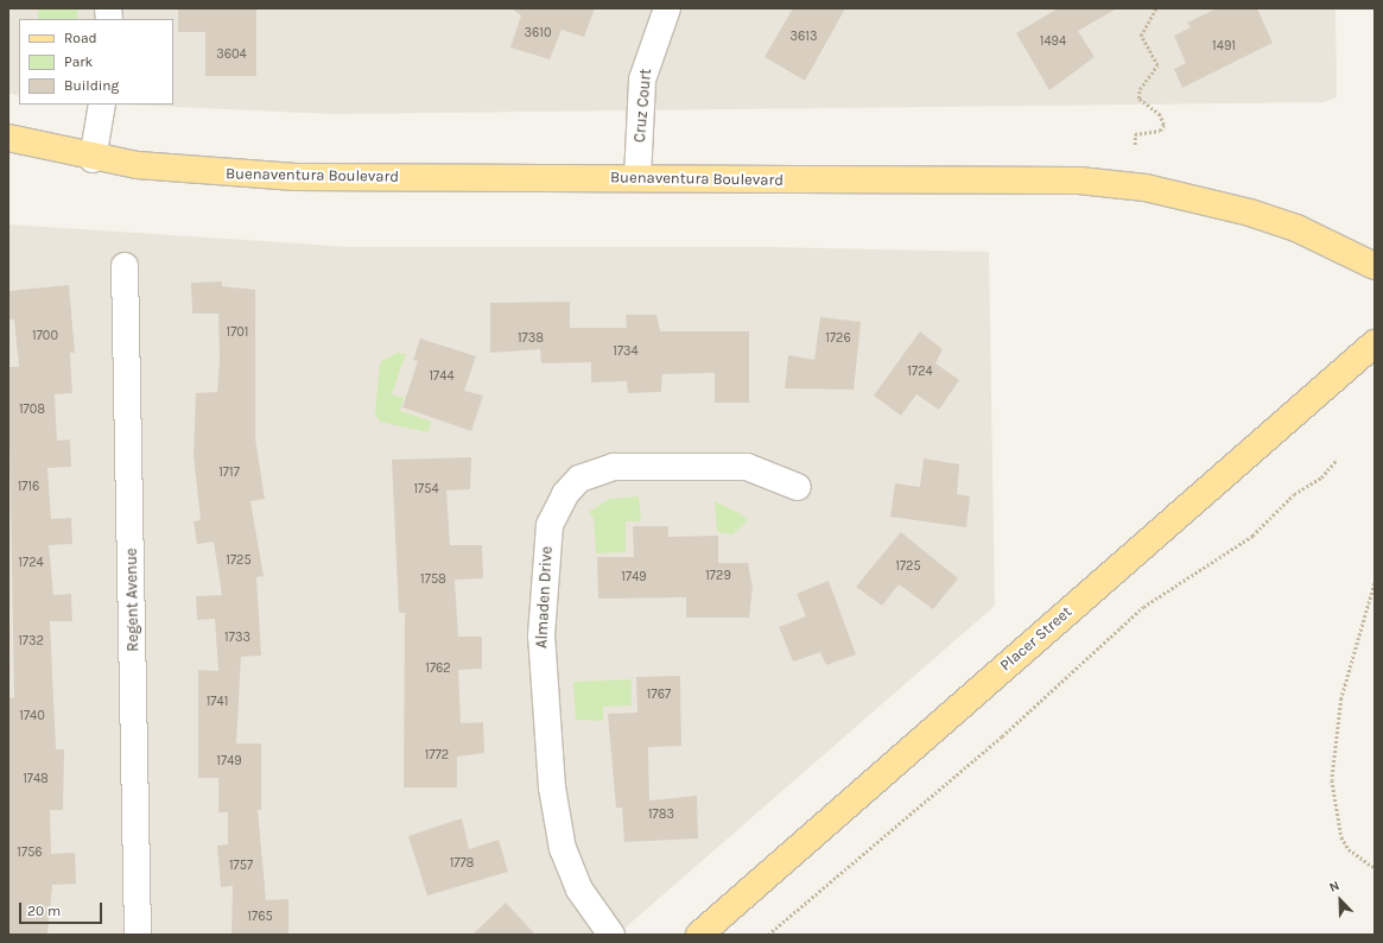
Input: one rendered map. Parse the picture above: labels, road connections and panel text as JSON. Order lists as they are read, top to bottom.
{
  "streets": {
    "main road": ["Buenaventura Boulevard", "Placer Street"],
    "street": ["Cruz Court", "Almaden Drive", "Regent Avenue"]
  },
  "crossings": [
    ["Cruz Court", "Buenaventura Boulevard"]
  ],
  "house_numbers": [
    "3610",
    "3613",
    "1494",
    "1491",
    "3604",
    "1701",
    "1700",
    "1738",
    "1726",
    "1734",
    "1724",
    "1744",
    "1708",
    "1717",
    "1716",
    "1754",
    "1725",
    "1724",
    "1725",
    "1729",
    "1749",
    "1758",
    "1733",
    "1732",
    "1762",
    "1767",
    "1741",
    "1740",
    "1772",
    "1749",
    "1748",
    "1783",
    "1756",
    "1778",
    "1757",
    "1765"
  ],
  "legend": ["Road", "Park", "Building"],
  "scale_bar": "20 m",
  "north": "top left"
}
